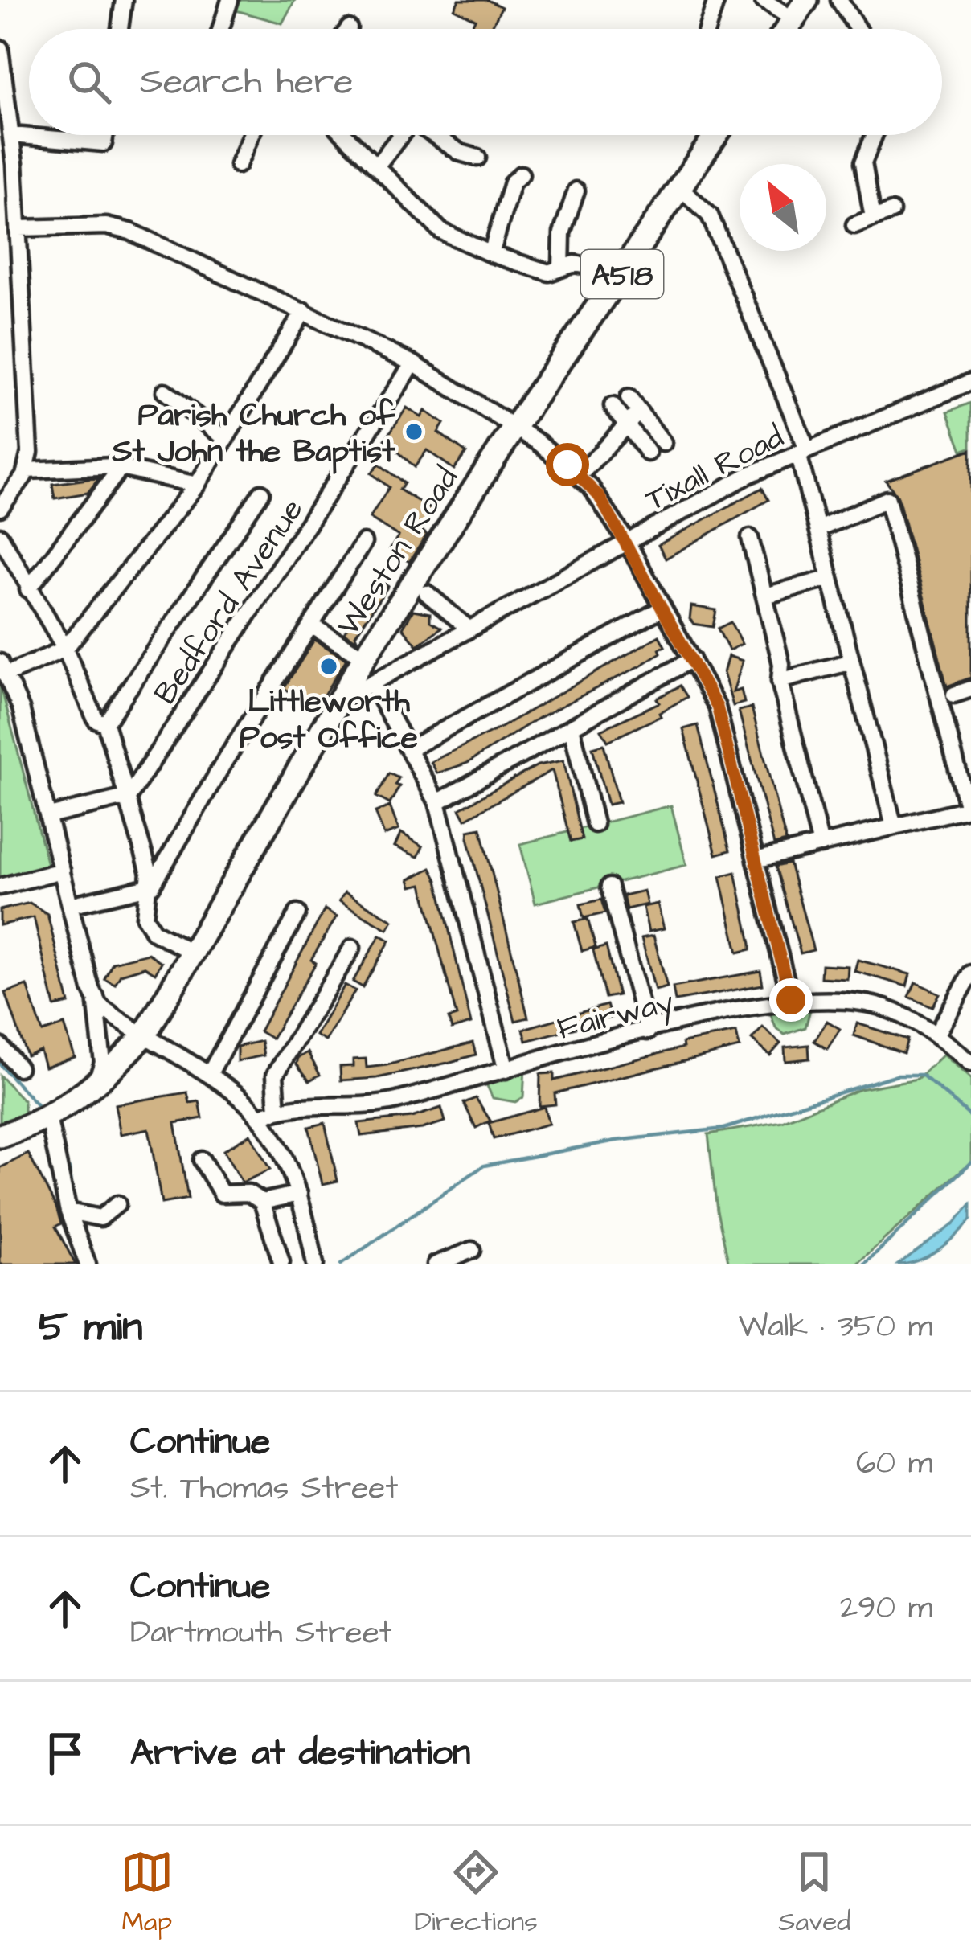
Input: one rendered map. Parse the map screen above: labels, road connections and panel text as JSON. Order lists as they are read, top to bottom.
{
  "streets": {
    "highway": ["A518", "Weston Road"],
    "street": ["Tixall Road", "Bedford Avenue", "Fairway"]
  },
  "crossings": [
    ["Tixall Road", "Weston Road"]
  ],
  "places": ["Parish Church of St John the Baptist", "Littleworth Post Office"],
  "north": "top left",
  "page": {
    "search": "Search here",
    "heading": ["5 min", "Walk · 350 m"],
    "list": [
      ["Continue", "St. Thomas Street", "60 m"],
      ["Continue", "Dartmouth Street", "290 m"],
      "Arrive at destination"
    ],
    "nav": ["Map", "Directions", "Saved"]
  }
}
